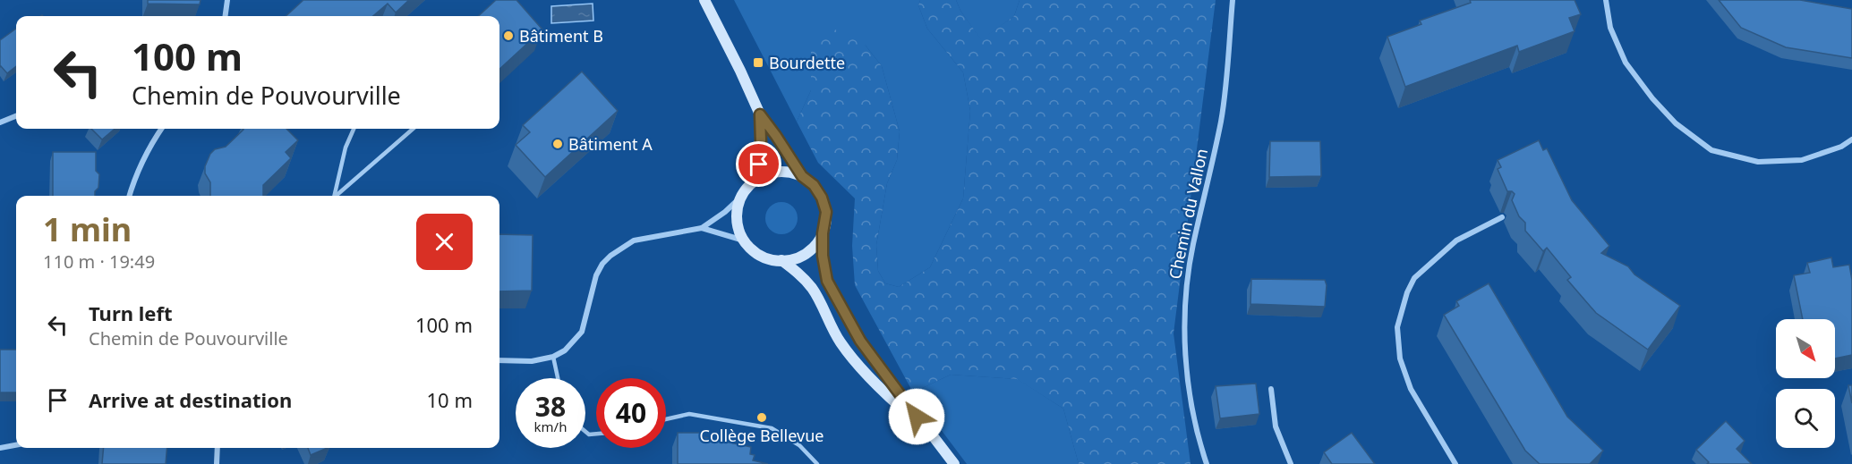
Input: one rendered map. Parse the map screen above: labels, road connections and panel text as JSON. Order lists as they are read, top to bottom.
{
  "streets": {
    "street": ["Chemin du Vallon"]
  },
  "places": {
    "other": ["Bâtiment B", "Bâtiment A", "Collège Bellevue"],
    "transit": ["Bourdette"]
  },
  "north": "bottom right",
  "page": {
    "turn": ["100 m", "Chemin de Pouvourville"],
    "heading": ["1 min", "110 m · 19:49"],
    "list": [
      {
        "name": "Turn left",
        "note": "Chemin de Pouvourville",
        "value": "100 m"
      },
      {
        "name": "Arrive at destination",
        "value": "10 m"
      }
    ],
    "speed": "38 km/h",
    "limit": "40"
  }
}
